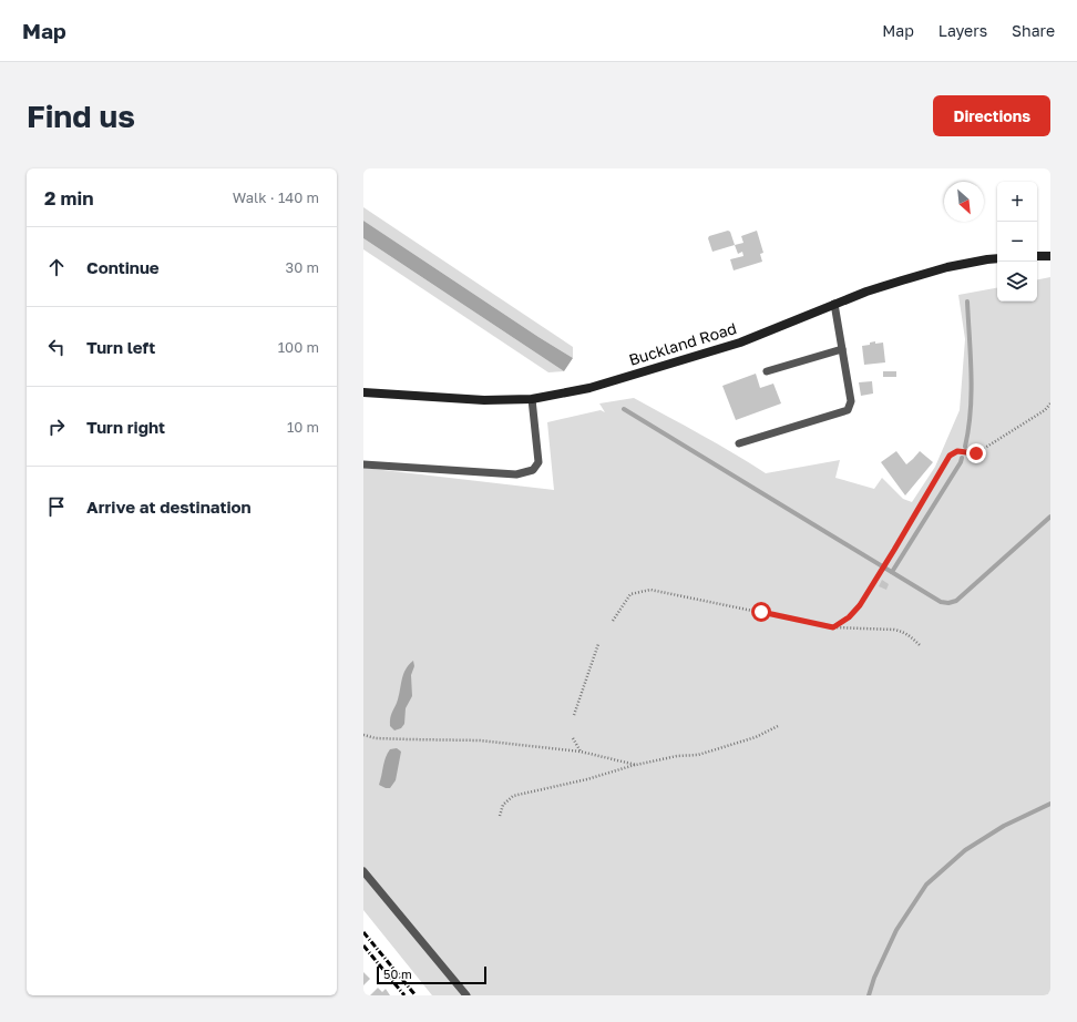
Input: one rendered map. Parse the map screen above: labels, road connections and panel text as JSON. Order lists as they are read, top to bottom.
{
  "streets": {
    "main road": ["Buckland Road"]
  },
  "scale_bar": "50 m",
  "north": "bottom right",
  "page": {
    "header": "Map",
    "nav": ["Map", "Layers", "Share"],
    "buttons": "Directions",
    "title": "Find us",
    "heading": ["2 min", "Walk · 140 m"],
    "map_buttons": ["+", "−"],
    "list": [
      ["Continue", "30 m"],
      ["Turn left", "100 m"],
      ["Turn right", "10 m"],
      "Arrive at destination"
    ],
    "scale": "50 m"
  }
}
